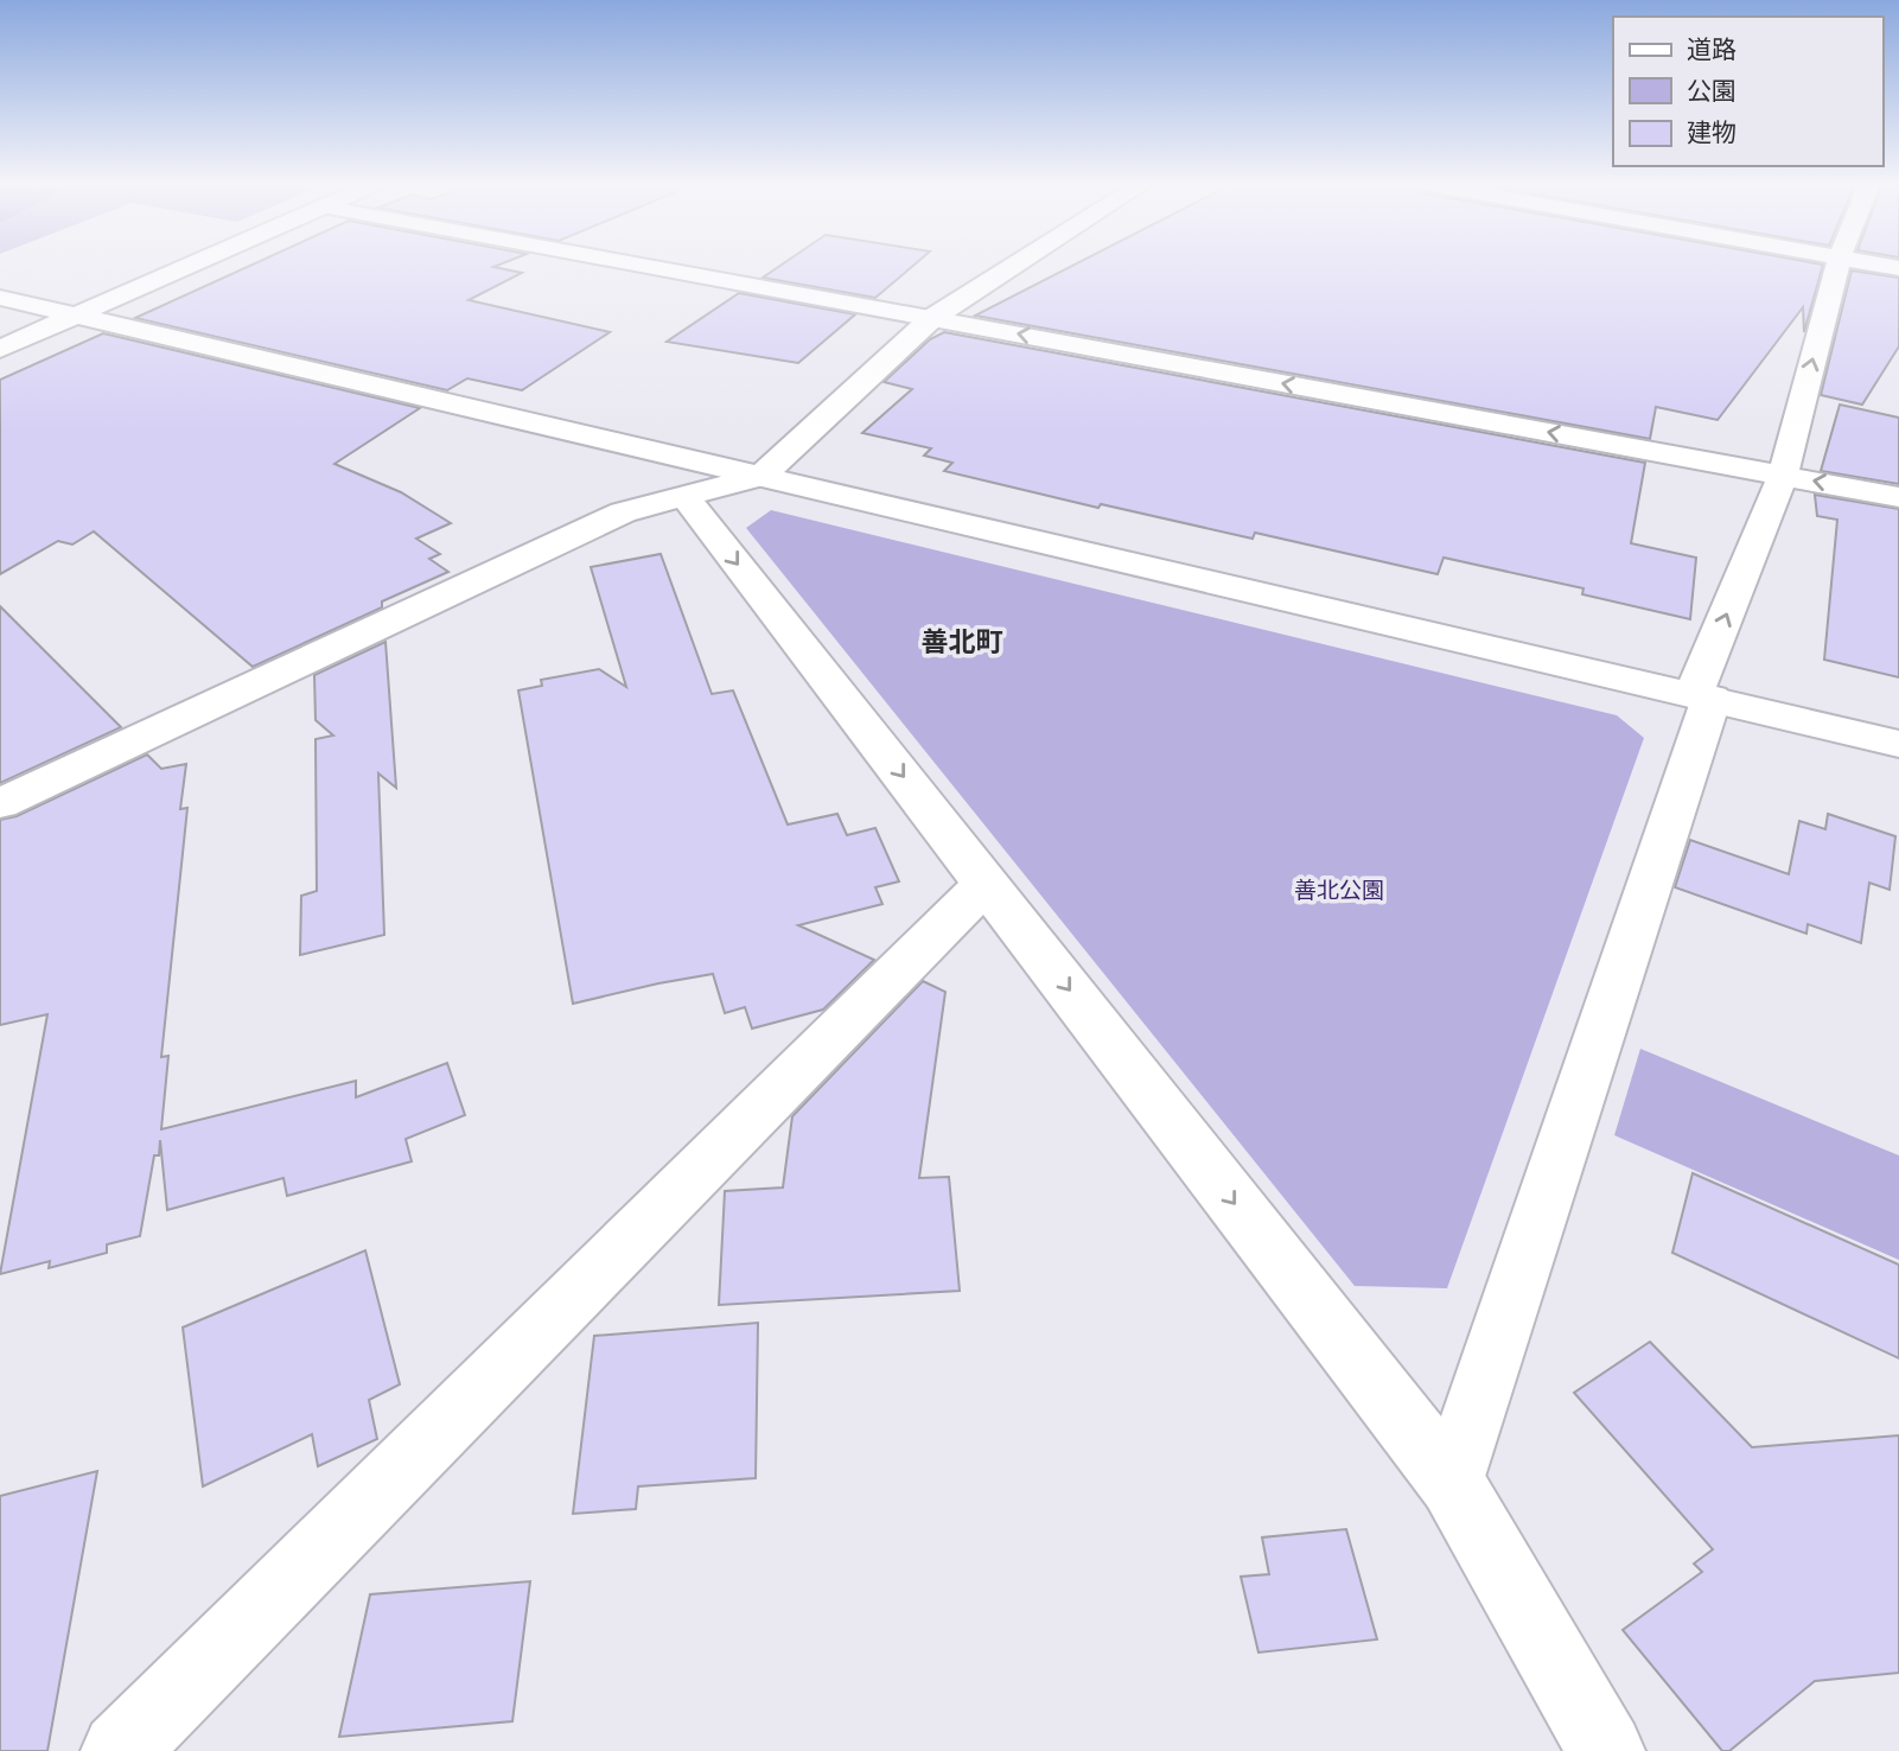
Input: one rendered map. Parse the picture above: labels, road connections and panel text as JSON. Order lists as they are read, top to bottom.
{
  "districts": ["善北町"],
  "parks": ["善北公園"],
  "legend": ["道路", "公園", "建物"]
}
